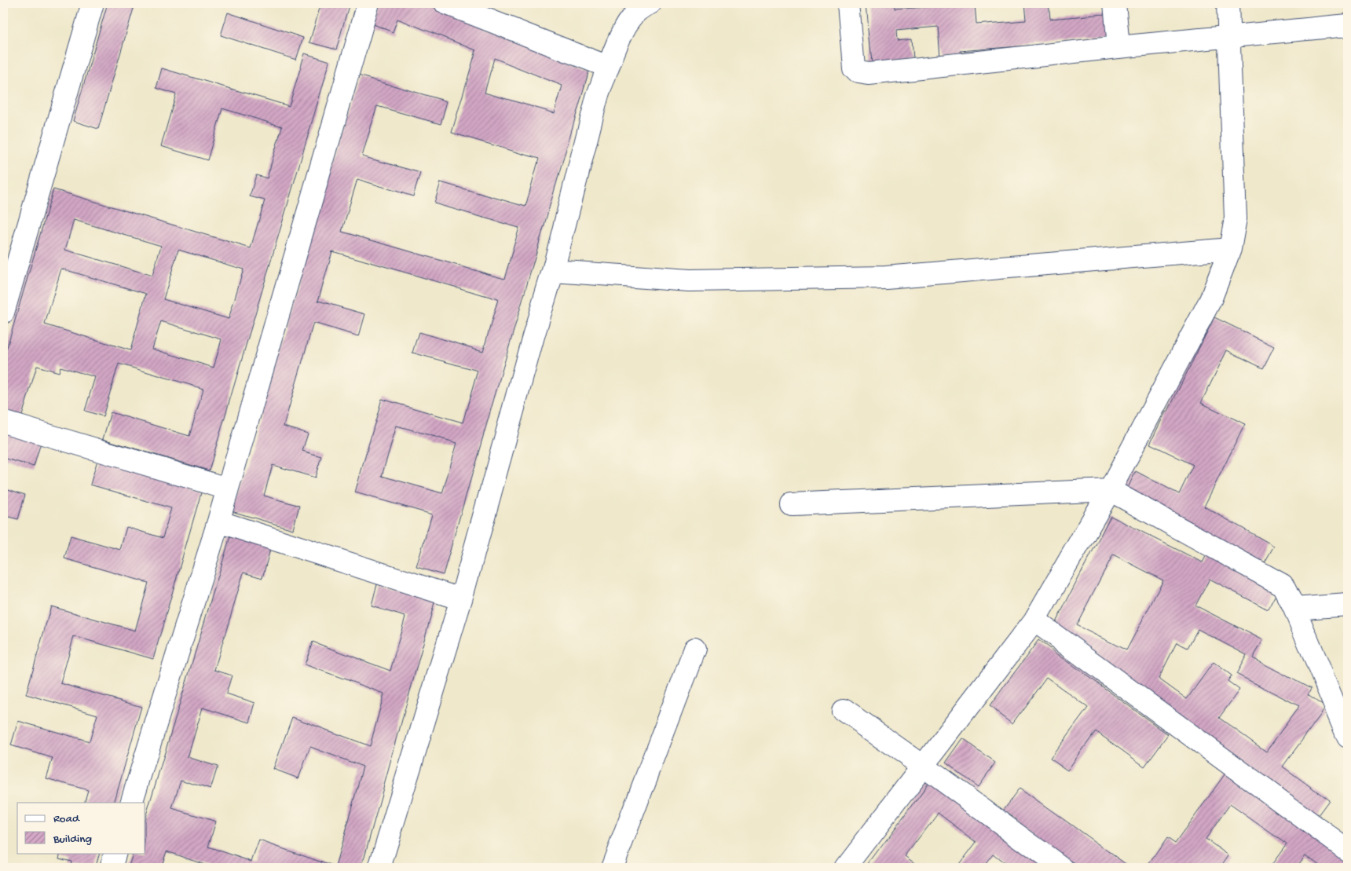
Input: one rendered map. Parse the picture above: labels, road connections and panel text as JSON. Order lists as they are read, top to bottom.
{
  "legend": ["Road", "Building"]
}
